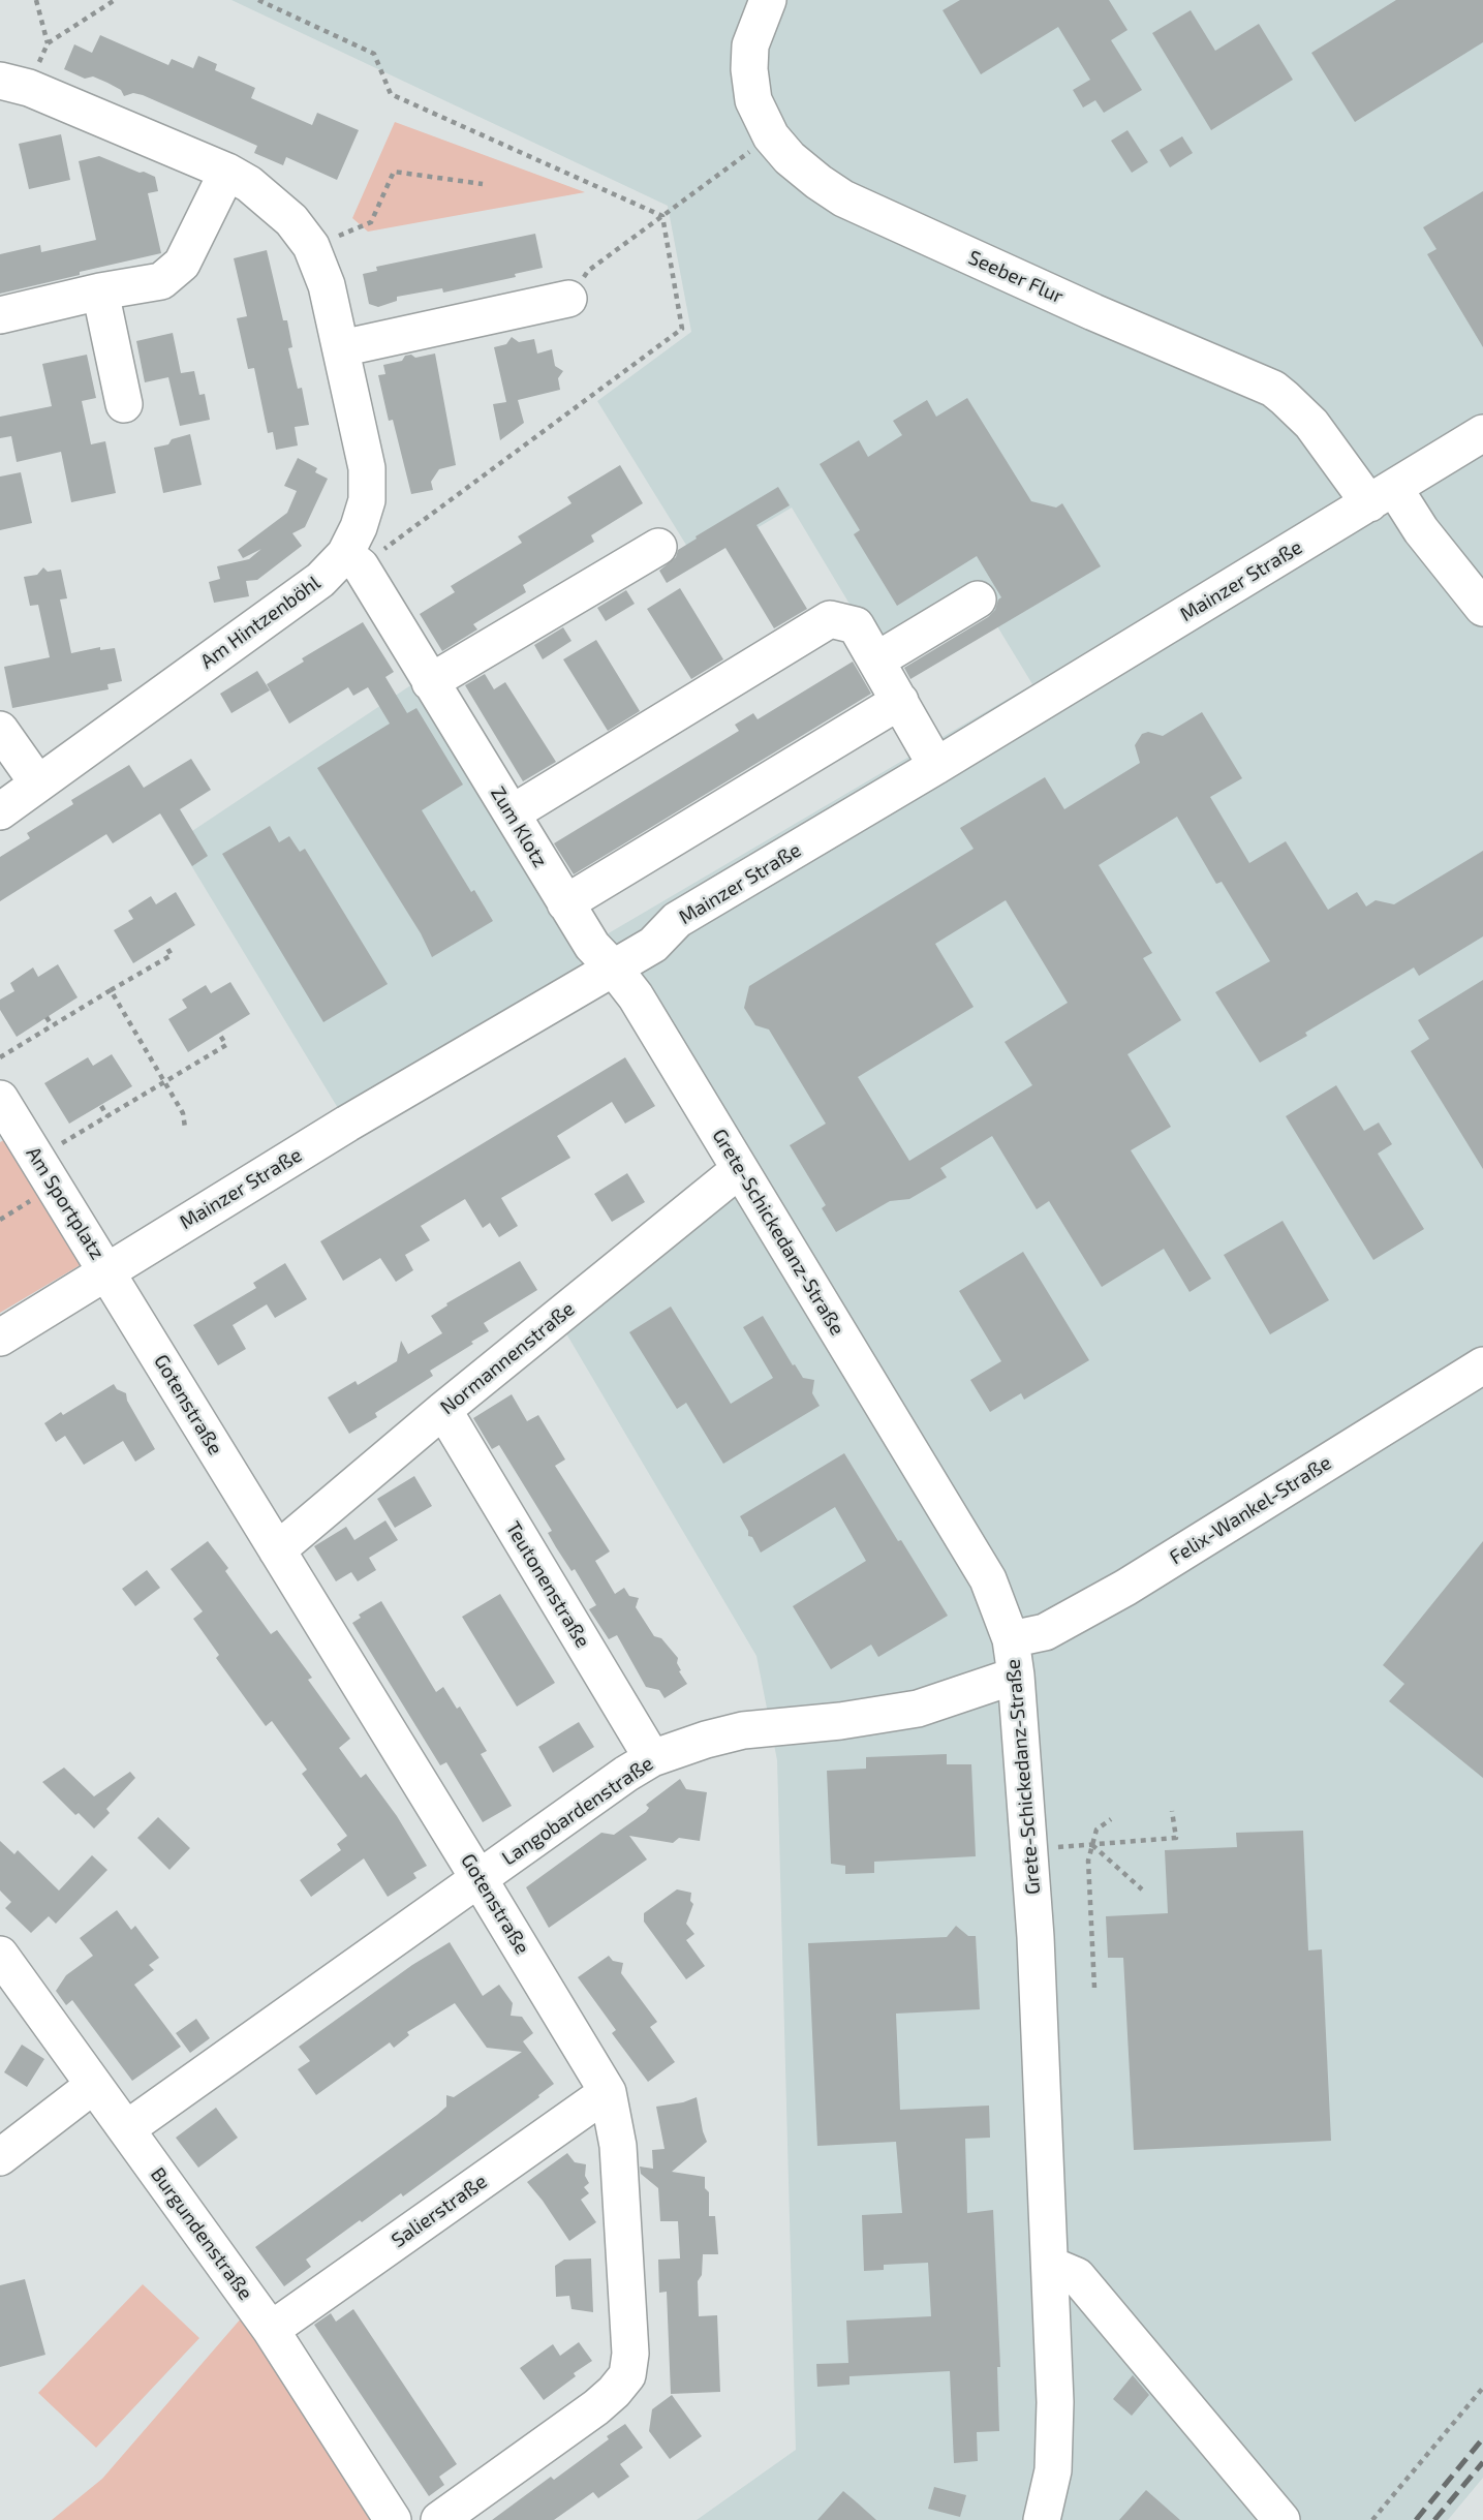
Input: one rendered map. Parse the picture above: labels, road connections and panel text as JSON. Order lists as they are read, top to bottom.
{
  "streets": {
    "street": [
      "Seeber Flur",
      "Mainzer Straße",
      "Am Hintzenböhl",
      "Zum Klotz",
      "Am Sportplatz",
      "Grete-Schickedanz-Straße",
      "Normannenstraße",
      "Gotenstraße",
      "Felix-Wankel-Straße",
      "Teutonenstraße",
      "Langobardenstraße",
      "Salierstraße",
      "Burgundenstraße"
    ]
  },
  "crossings": [
    ["Seeber Flur", "Mainzer Straße"],
    ["Mainzer Straße", "Zum Klotz"],
    ["Mainzer Straße", "Am Sportplatz"],
    ["Mainzer Straße", "Grete-Schickedanz-Straße"],
    ["Mainzer Straße", "Gotenstraße"],
    ["Am Hintzenböhl", "Zum Klotz"],
    ["Zum Klotz", "Grete-Schickedanz-Straße"],
    ["Am Sportplatz", "Gotenstraße"],
    ["Grete-Schickedanz-Straße", "Normannenstraße"],
    ["Grete-Schickedanz-Straße", "Felix-Wankel-Straße"],
    ["Grete-Schickedanz-Straße", "Langobardenstraße"],
    ["Normannenstraße", "Gotenstraße"],
    ["Normannenstraße", "Teutonenstraße"],
    ["Gotenstraße", "Langobardenstraße"],
    ["Gotenstraße", "Salierstraße"],
    ["Teutonenstraße", "Langobardenstraße"],
    ["Langobardenstraße", "Burgundenstraße"],
    ["Salierstraße", "Burgundenstraße"]
  ]
}
